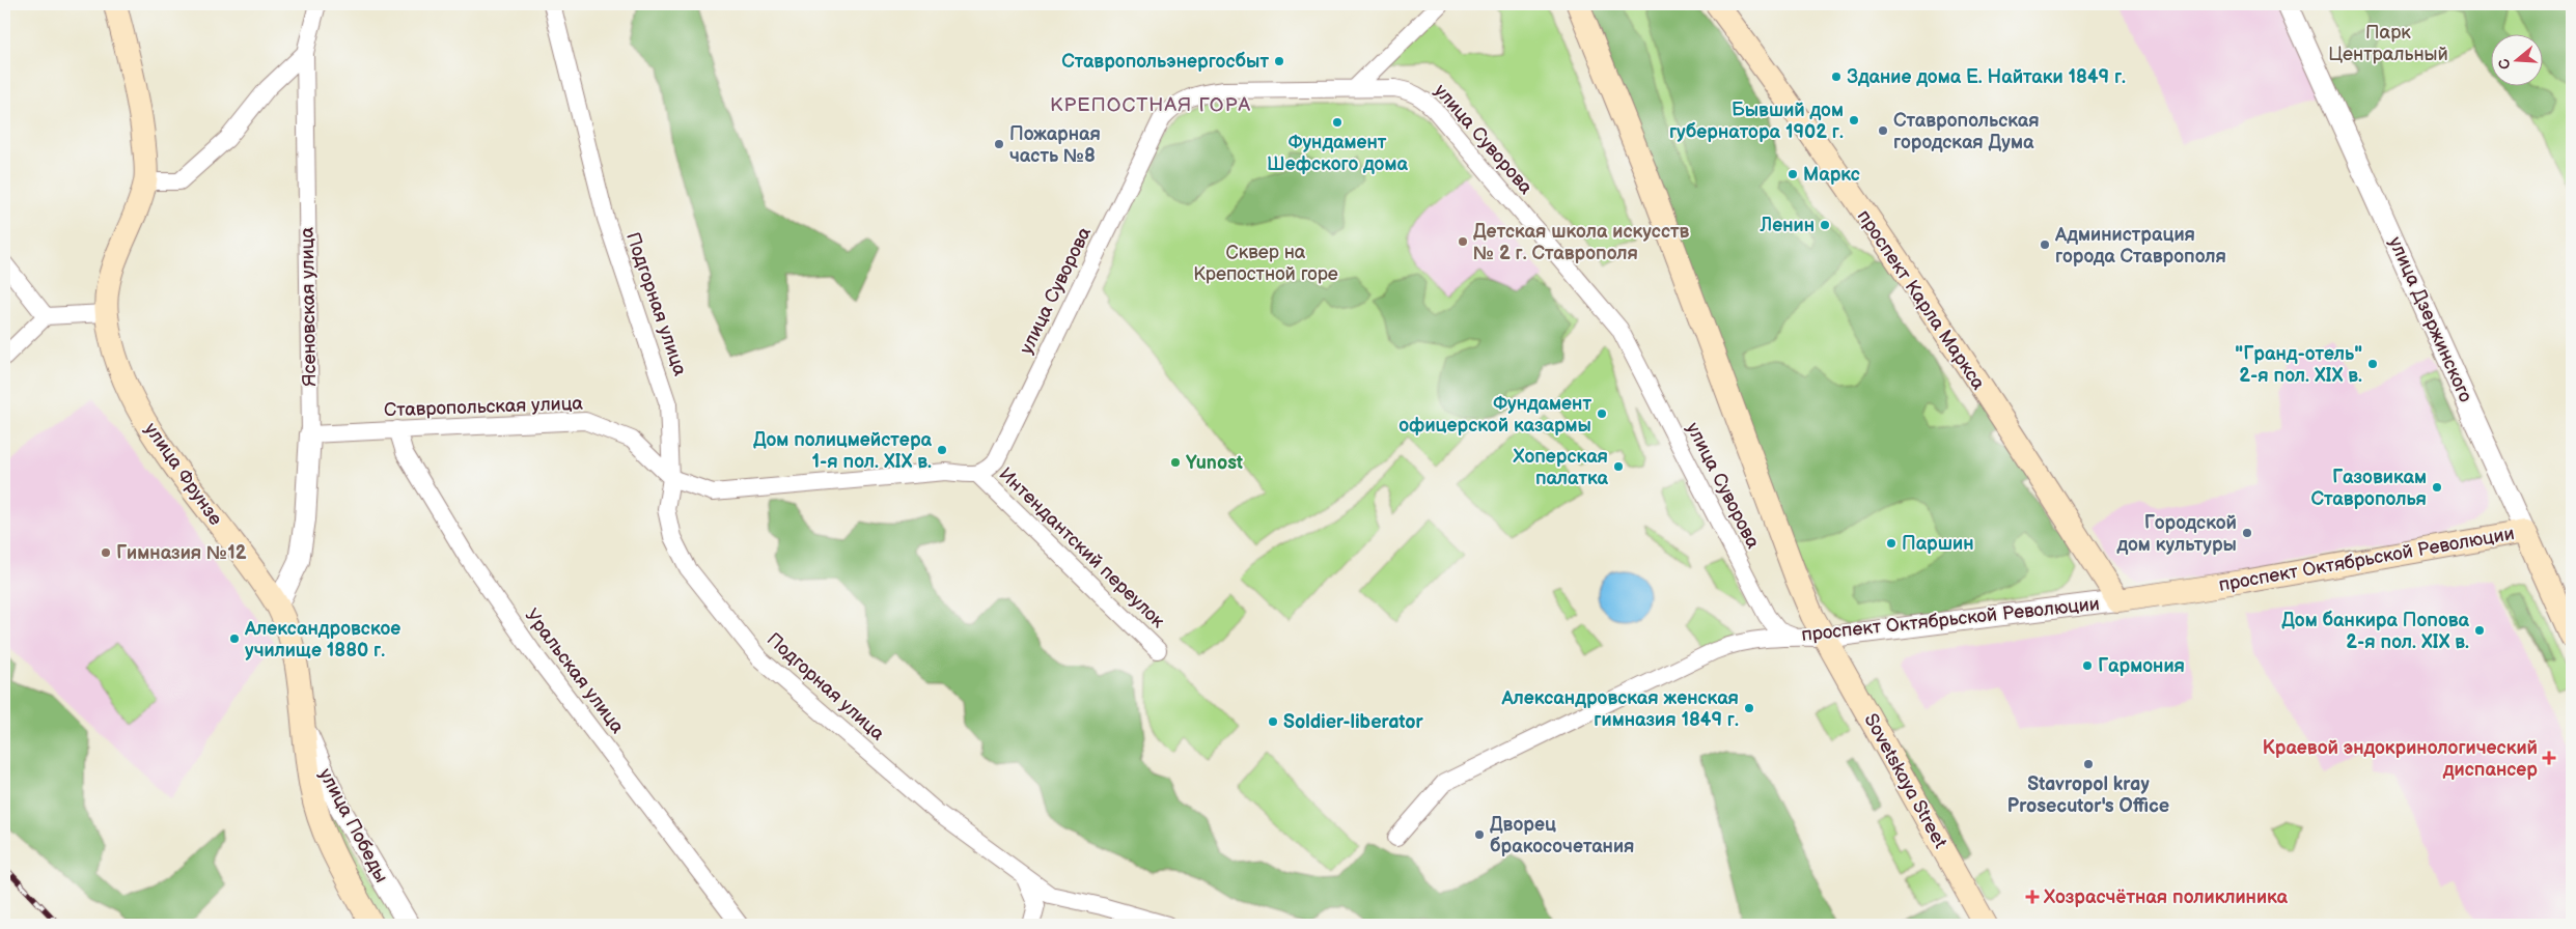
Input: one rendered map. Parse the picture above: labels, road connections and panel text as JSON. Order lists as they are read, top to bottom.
{
  "streets": {
    "main road": [
      "проспект Карла Маркса",
      "улица Дзержинского",
      "улица Фрунзе",
      "проспект Октябрьской Революции",
      "Sovetskaya Street"
    ],
    "street": [
      "улица Суворова",
      "Подгорная улица",
      "Ясеновская улица",
      "Ставропольская улица",
      "Интендантский переулок",
      "Уральская улица",
      "улица Победы"
    ]
  },
  "crossings": [
    ["улица Суворова", "Ставропольская улица"],
    ["улица Суворова", "Интендантский переулок"],
    ["улица Суворова", "проспект Октябрьской Революции"],
    ["проспект Карла Маркса", "проспект Октябрьской Революции"],
    ["Подгорная улица", "Ставропольская улица"],
    ["Ясеновская улица", "Ставропольская улица"],
    ["Ясеновская улица", "улица Фрунзе"],
    ["улица Дзержинского", "проспект Октябрьской Революции"],
    ["Ставропольская улица", "Интендантский переулок"],
    ["Ставропольская улица", "Уральская улица"],
    ["улица Фрунзе", "улица Победы"],
    ["проспект Октябрьской Революции", "Sovetskaya Street"]
  ],
  "districts": ["КРЕПОСТНАЯ ГОРА"],
  "parks": ["Парк Центральный", "Сквер на Крепостной горе"],
  "places": {
    "other": [
      "Ставропольэнергосбыт",
      "Здание дома Е. Найтаки 1849 г.",
      "Бывший дом губернатора 1902 г.",
      "Фундамент Шефского дома",
      "Ставропольская городская Дума",
      "Пожарная часть №8",
      "Маркс",
      "Ленин",
      "Детская школа искусств № 2 г. Ставрополя",
      "Администрация города Ставрополя",
      "\"Гранд-отель\" 2-я пол. XIX в.",
      "Фундамент офицерской казармы",
      "Дом полицмейстера 1-я пол. XIX в.",
      "Yunost",
      "Хоперская палатка",
      "Газовикам Ставрополья",
      "Городской дом культуры",
      "Паршин",
      "Гимназия №12",
      "Дом банкира Попова 2-я пол. XIX в.",
      "Александровское училище 1880 г.",
      "Гармония",
      "Александровская женская гимназия 1849 г.",
      "Soldier-liberator",
      "Stavropol kray Prosecutor's Office",
      "Дворец бракосочетания"
    ],
    "health": ["Краевой эндокринологический диспансер", "Хозрасчётная поликлиника"]
  },
  "north": "left"
}
